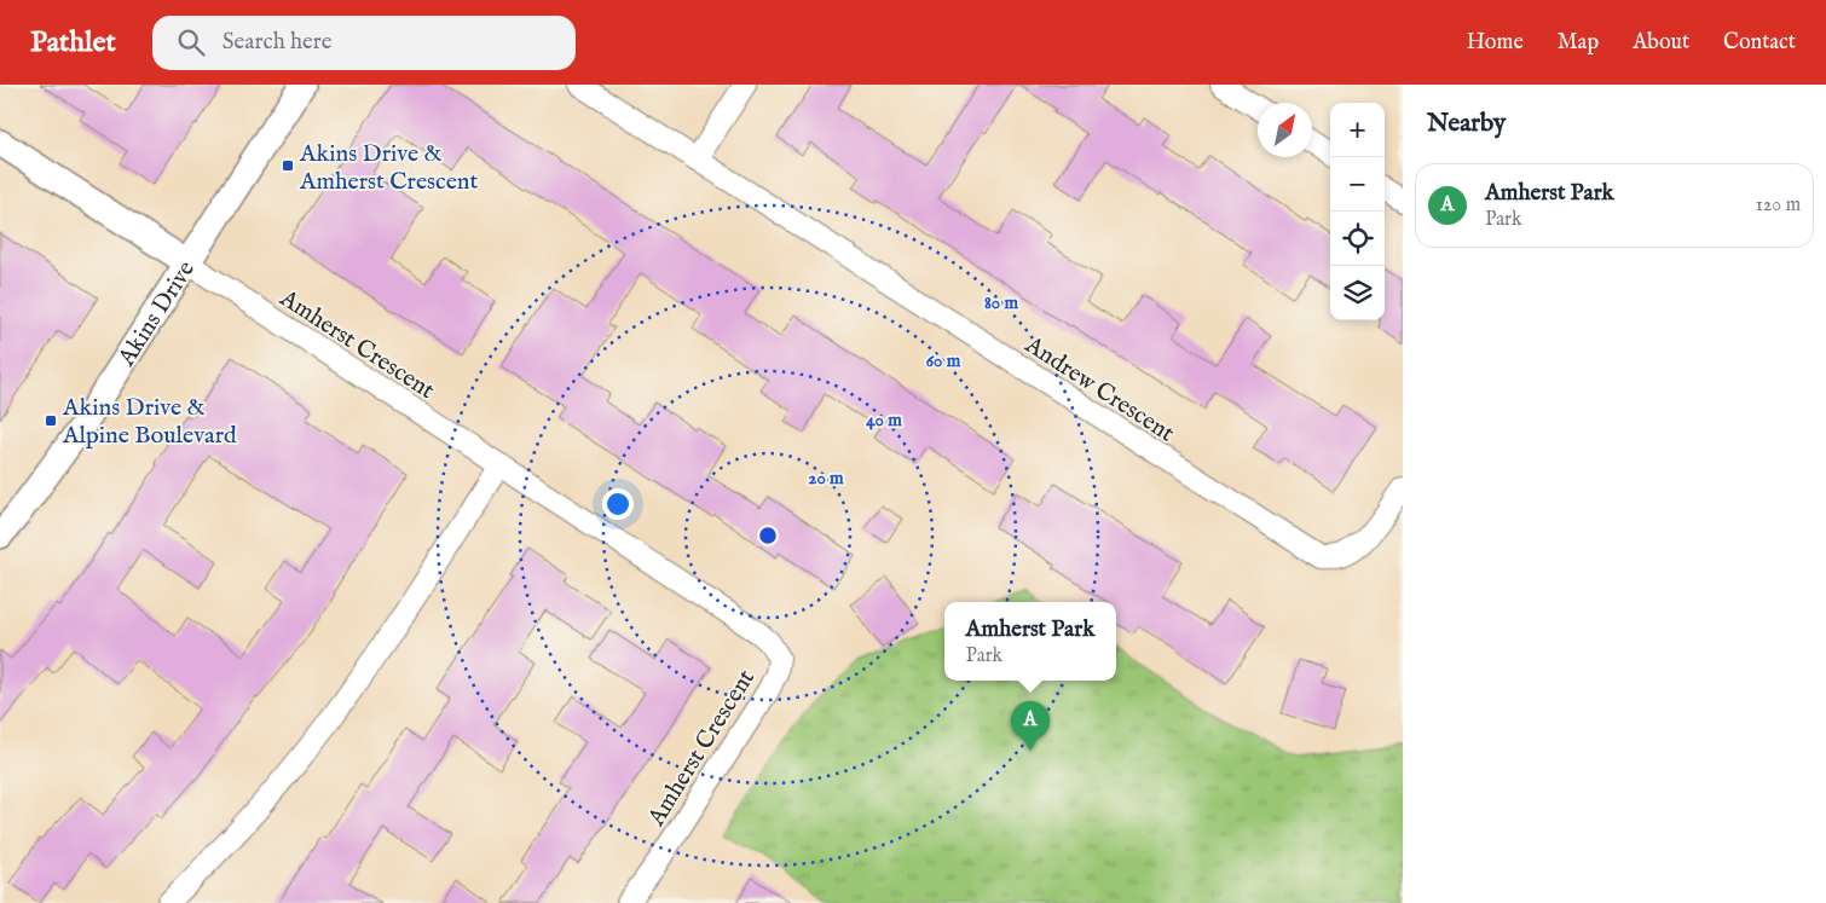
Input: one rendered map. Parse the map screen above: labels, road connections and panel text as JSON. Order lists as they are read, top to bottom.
{
  "streets": {
    "street": ["Akins Drive", "Amherst Crescent", "Andrew Crescent"]
  },
  "crossings": [
    ["Akins Drive", "Amherst Crescent"]
  ],
  "places": {
    "transit": ["Akins Drive & Amherst Crescent", "Akins Drive & Alpine Boulevard"]
  },
  "north": "top right",
  "page": {
    "header": "Pathlet",
    "search": "Search here",
    "nav": [
      "Home",
      "Map",
      "About",
      "Contact"
    ],
    "heading": "Nearby",
    "map_buttons": ["+", "−"],
    "list": [
      {
        "mark": "A",
        "name": "Amherst Park",
        "note": "Park",
        "value": "120 m"
      }
    ],
    "popup": ["Amherst Park", "Park"],
    "pins": "A"
  },
  "rings": [
    "80 m",
    "60 m",
    "40 m",
    "20 m"
  ]
}
